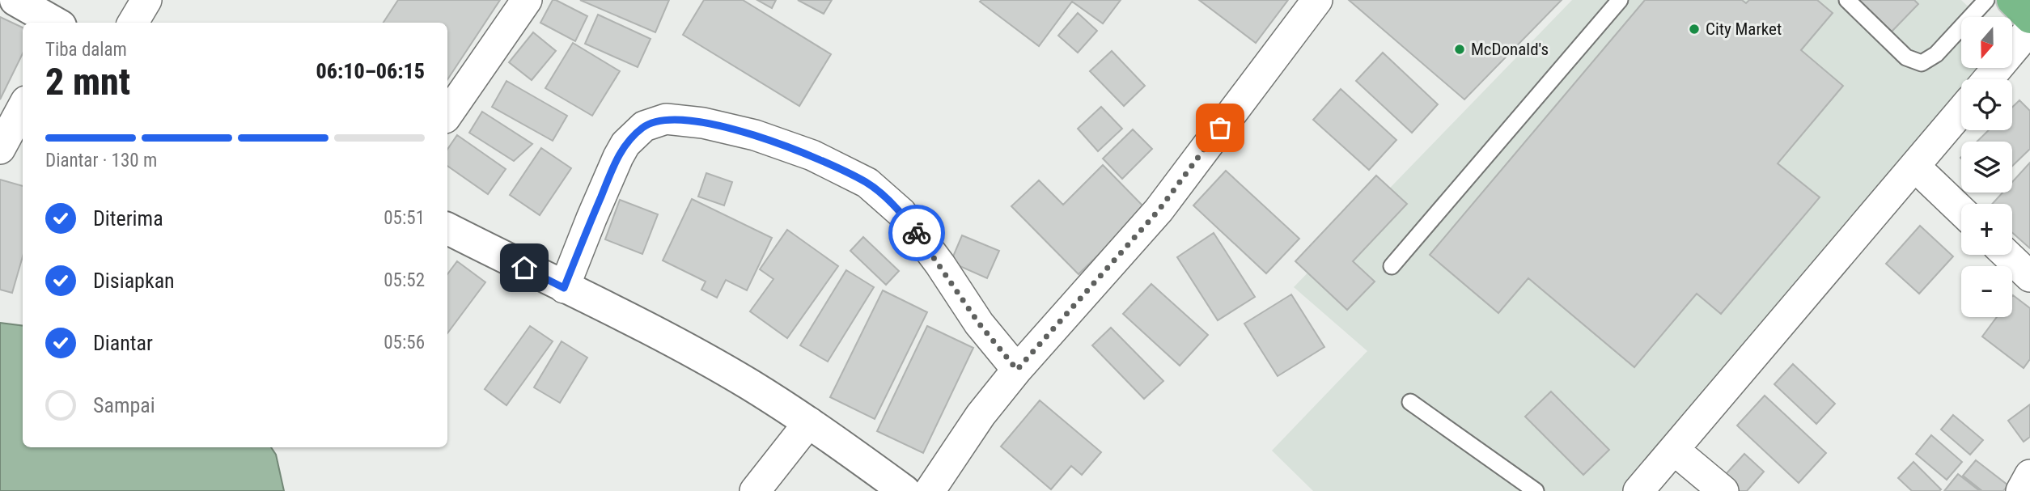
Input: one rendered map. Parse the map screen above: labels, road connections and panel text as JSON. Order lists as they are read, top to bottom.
{
  "places": ["City Market", "McDonald's"],
  "north": "bottom",
  "page": {
    "map_buttons": ["+", "−"],
    "heading": ["2 mnt", "Tiba dalam", "06:10–06:15"],
    "bar": "Diantar · 130 m",
    "list": [
      ["Diterima", "05:51"],
      ["Disiapkan", "05:52"],
      ["Diantar", "05:56"],
      "Sampai"
    ]
  }
}
